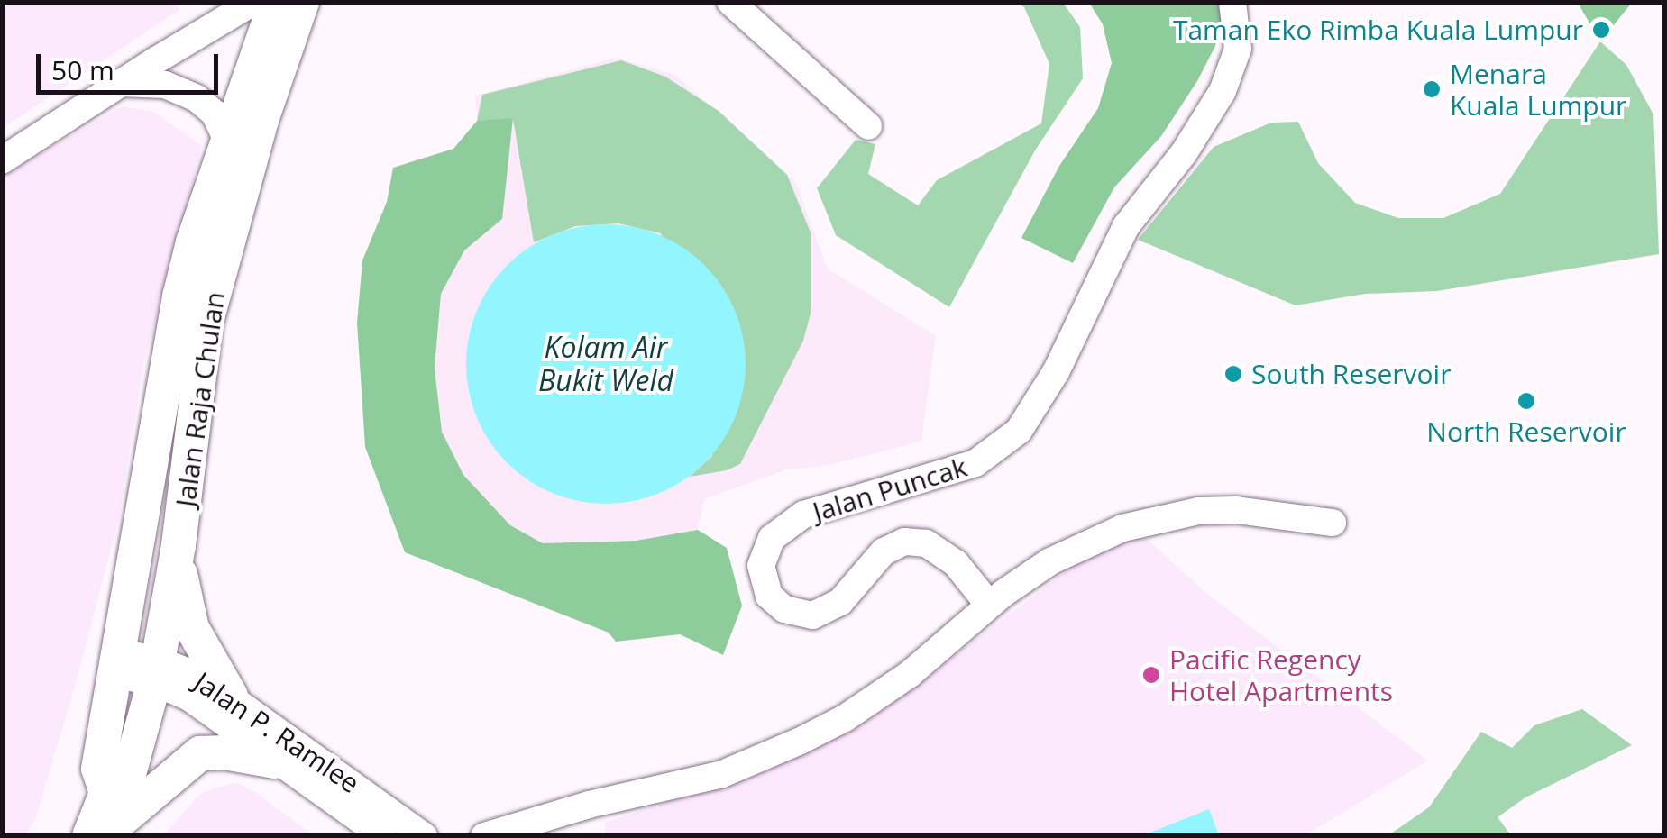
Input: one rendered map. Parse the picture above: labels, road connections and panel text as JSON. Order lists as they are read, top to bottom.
{
  "streets": {
    "main road": ["Jalan Raja Chulan"],
    "street": ["Jalan Puncak", "Jalan P. Ramlee"]
  },
  "crossings": [
    ["Jalan Raja Chulan", "Jalan P. Ramlee"]
  ],
  "water": ["Kolam Air Bukit Weld"],
  "places": [
    "Taman Eko Rimba Kuala Lumpur",
    "Menara Kuala Lumpur",
    "South Reservoir",
    "North Reservoir",
    "Pacific Regency Hotel Apartments"
  ],
  "scale_bar": "50 m"
}
